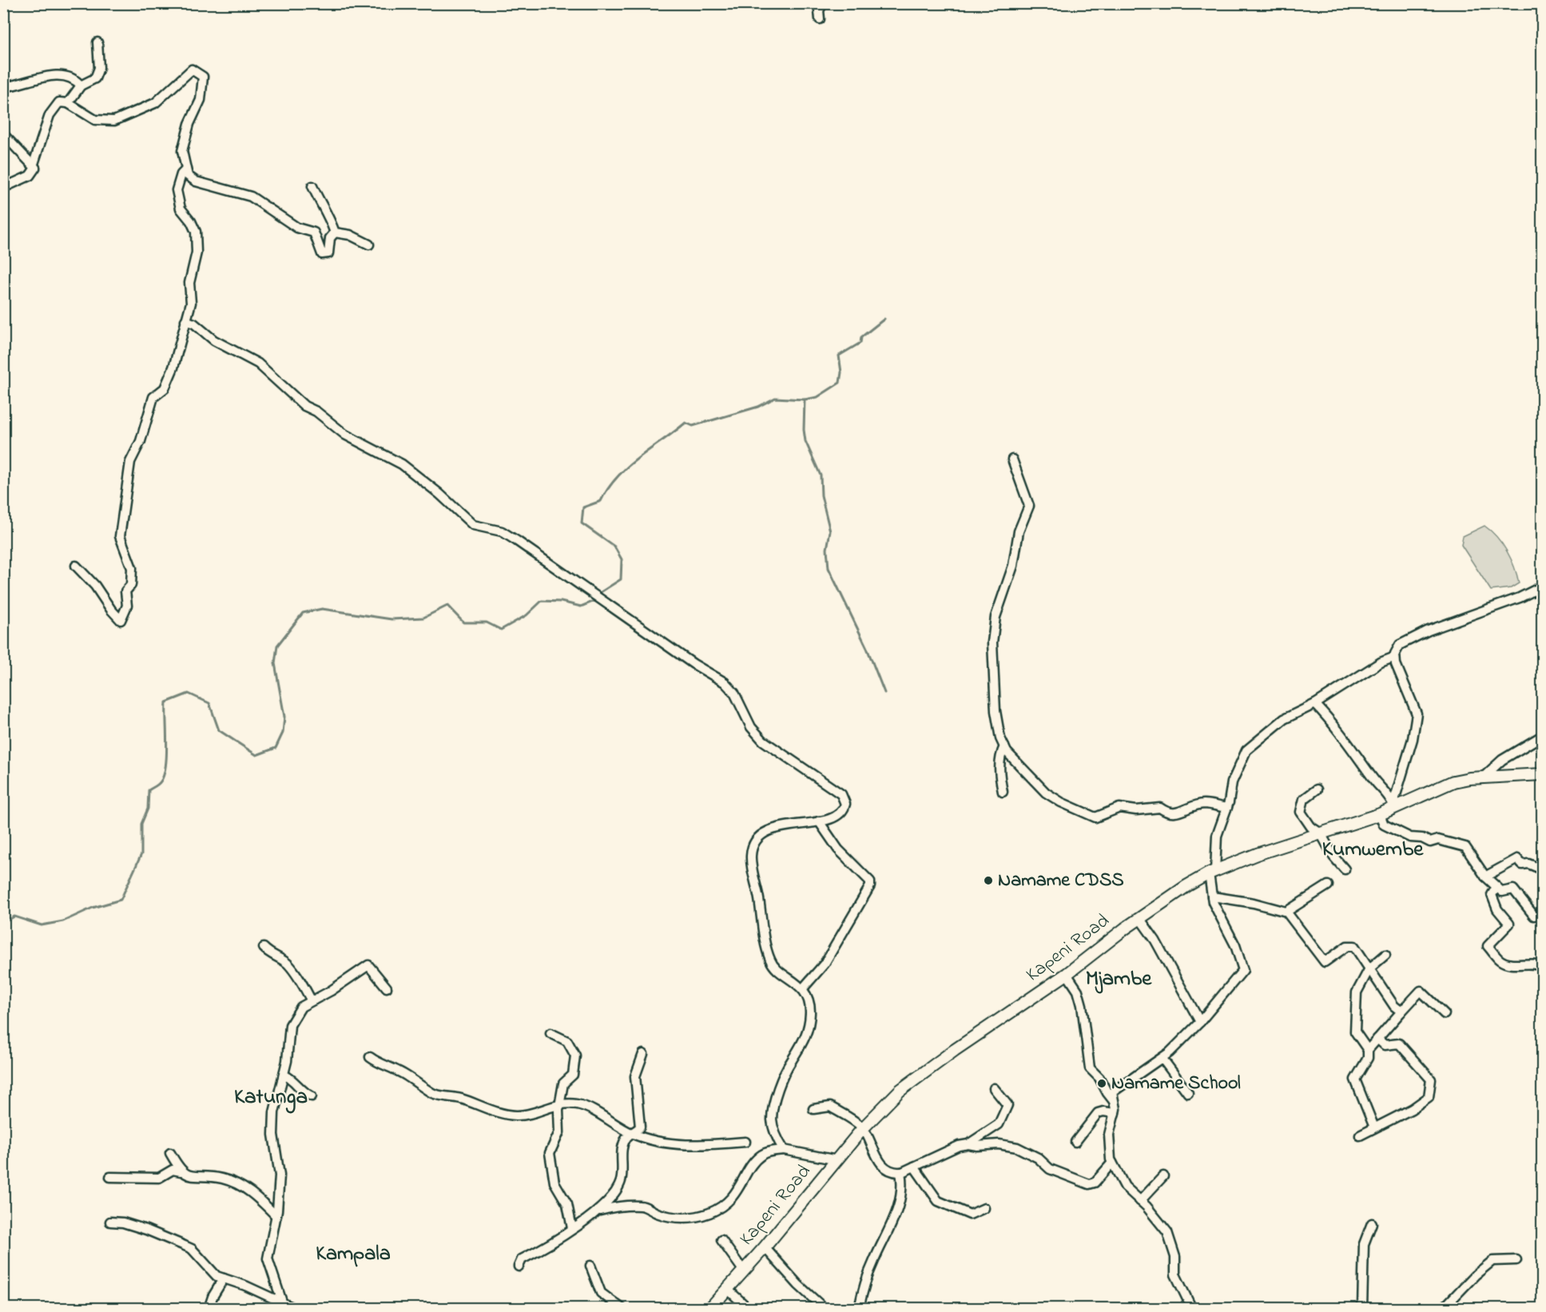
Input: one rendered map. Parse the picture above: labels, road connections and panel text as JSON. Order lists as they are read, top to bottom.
{
  "streets": {
    "main road": ["Kapeni Road"]
  },
  "districts": [
    "Kumwembe",
    "Mjambe",
    "Katunga",
    "Kampala"
  ],
  "places": ["Namame CDSS", "Namame School"]
}
